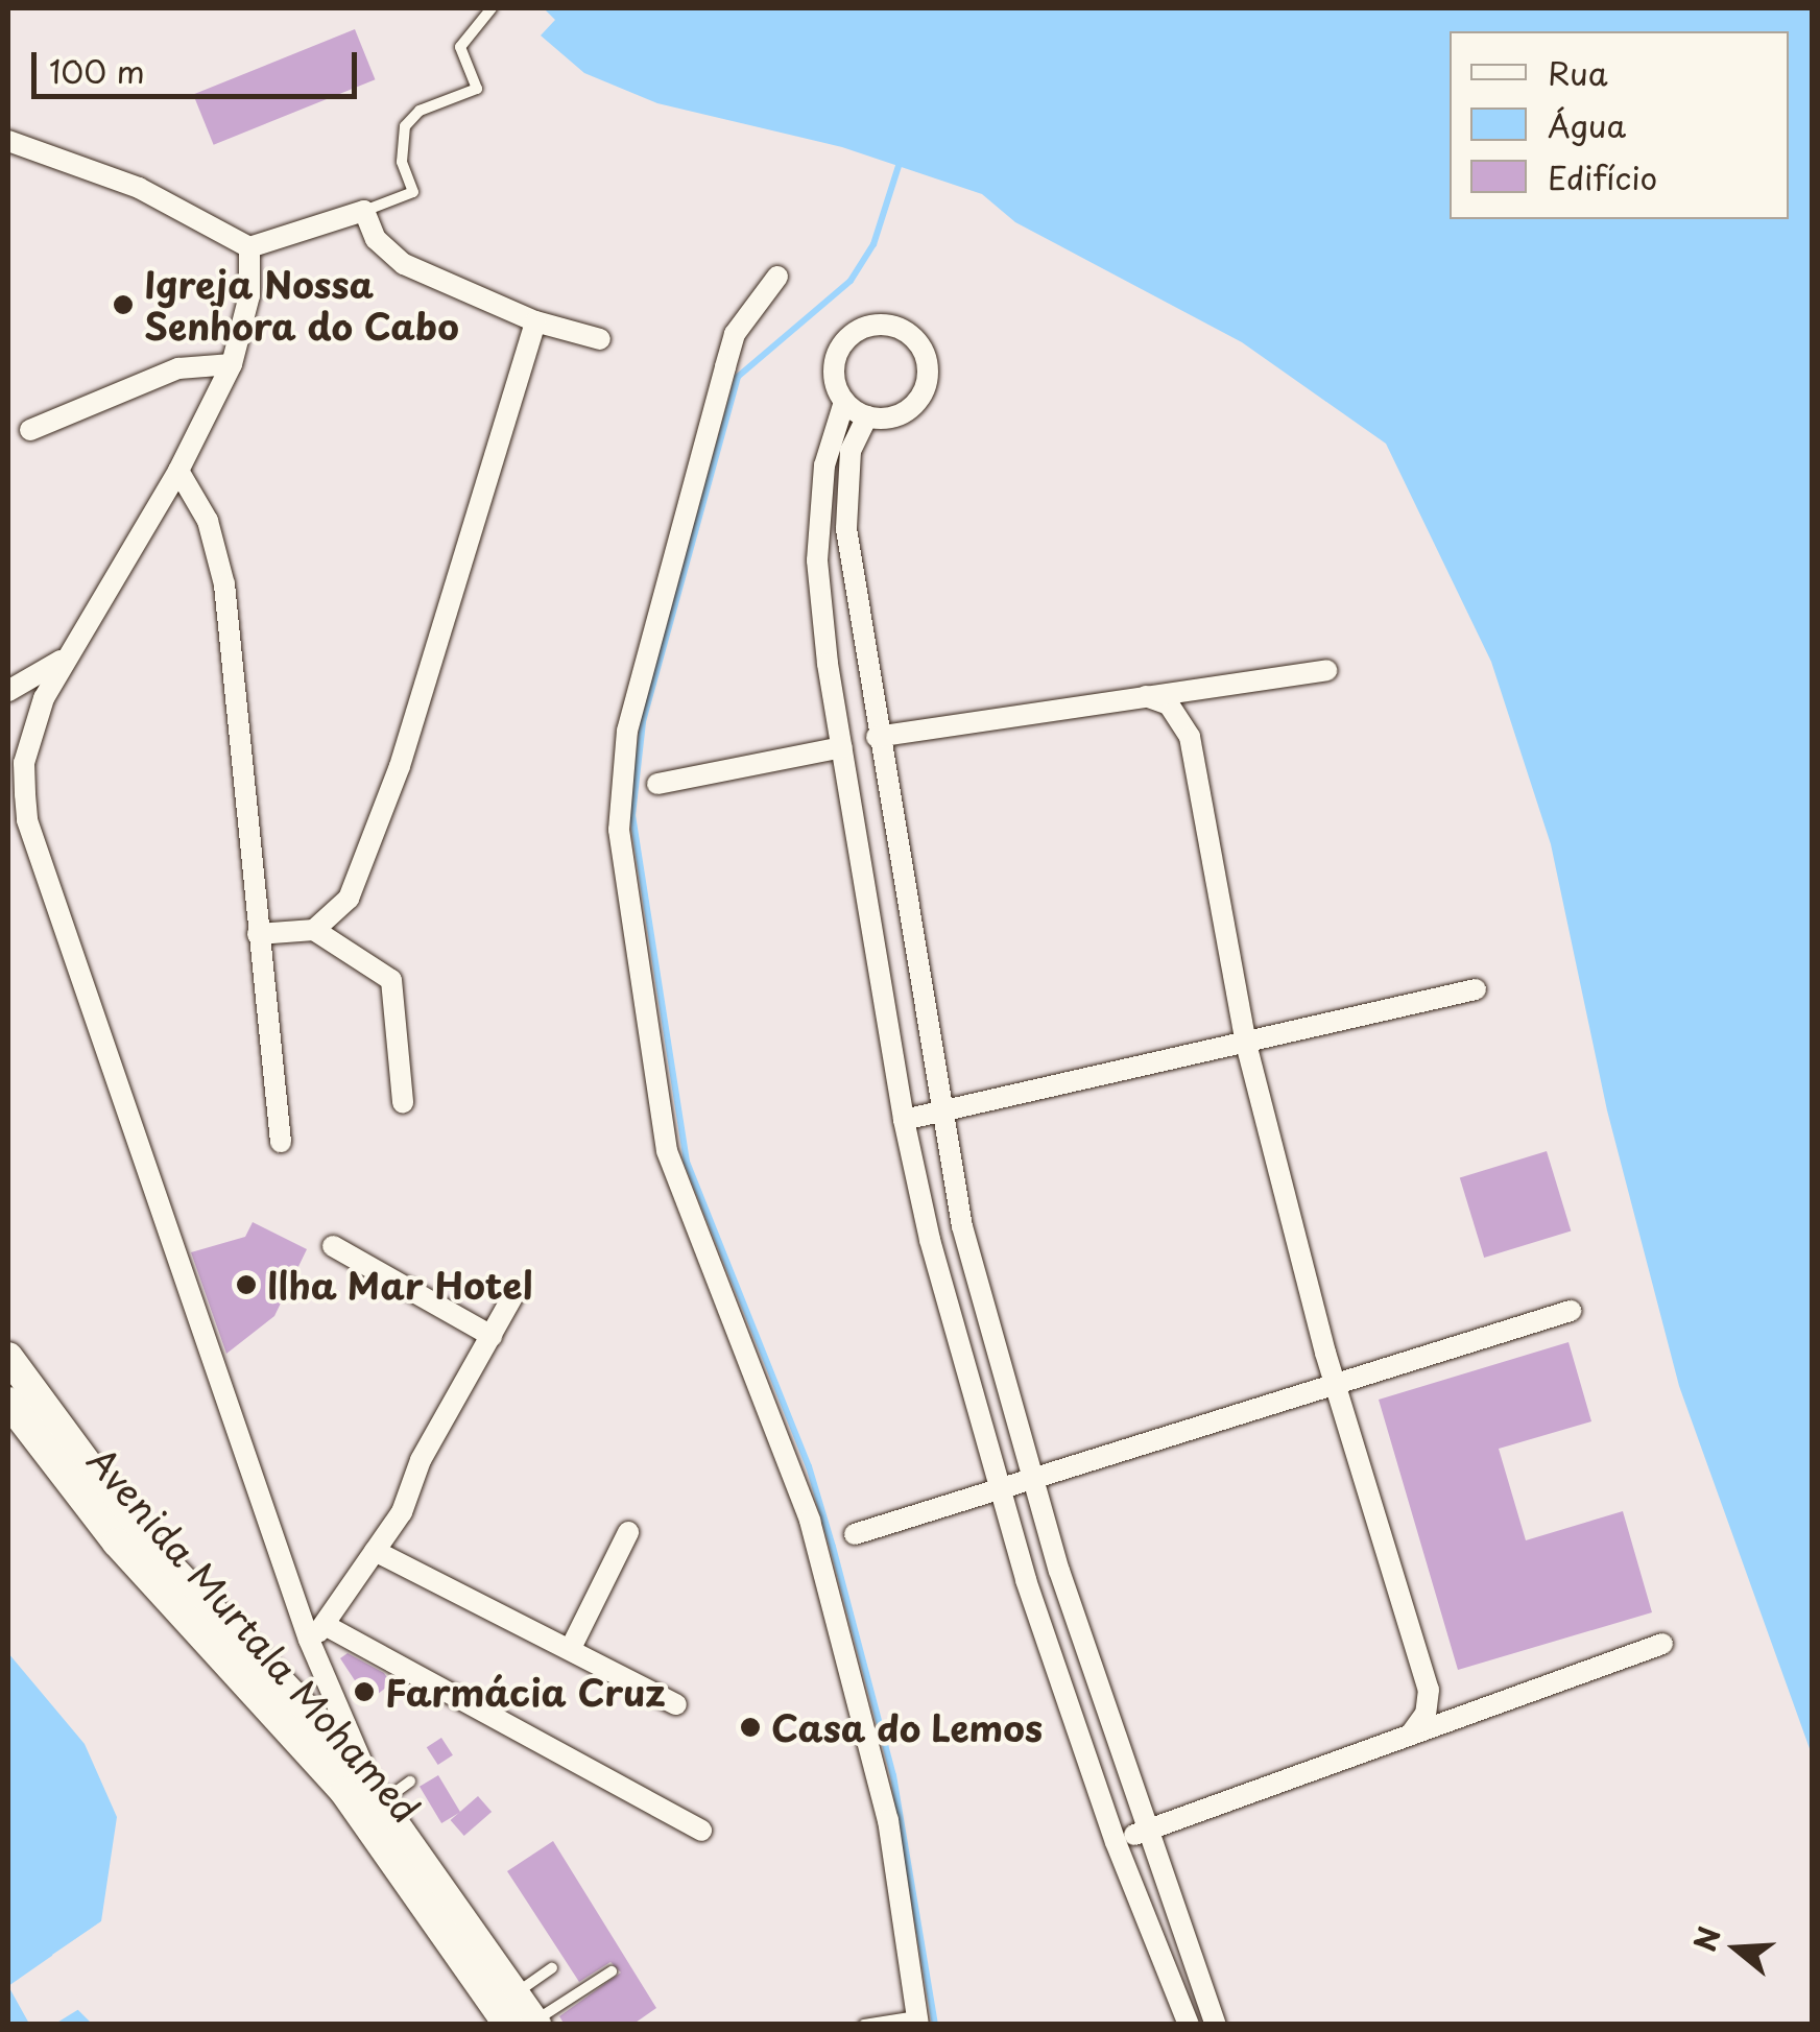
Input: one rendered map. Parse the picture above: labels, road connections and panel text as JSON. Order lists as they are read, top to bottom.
{
  "streets": {
    "street": ["Avenida Murtala Mohamed"]
  },
  "places": [
    "Igreja Nossa Senhora do Cabo",
    "Ilha Mar Hotel",
    "Farmácia Cruz",
    "Casa do Lemos"
  ],
  "legend": ["Rua", "Água", "Edifício"],
  "scale_bar": "100 m",
  "north": "left"
}
